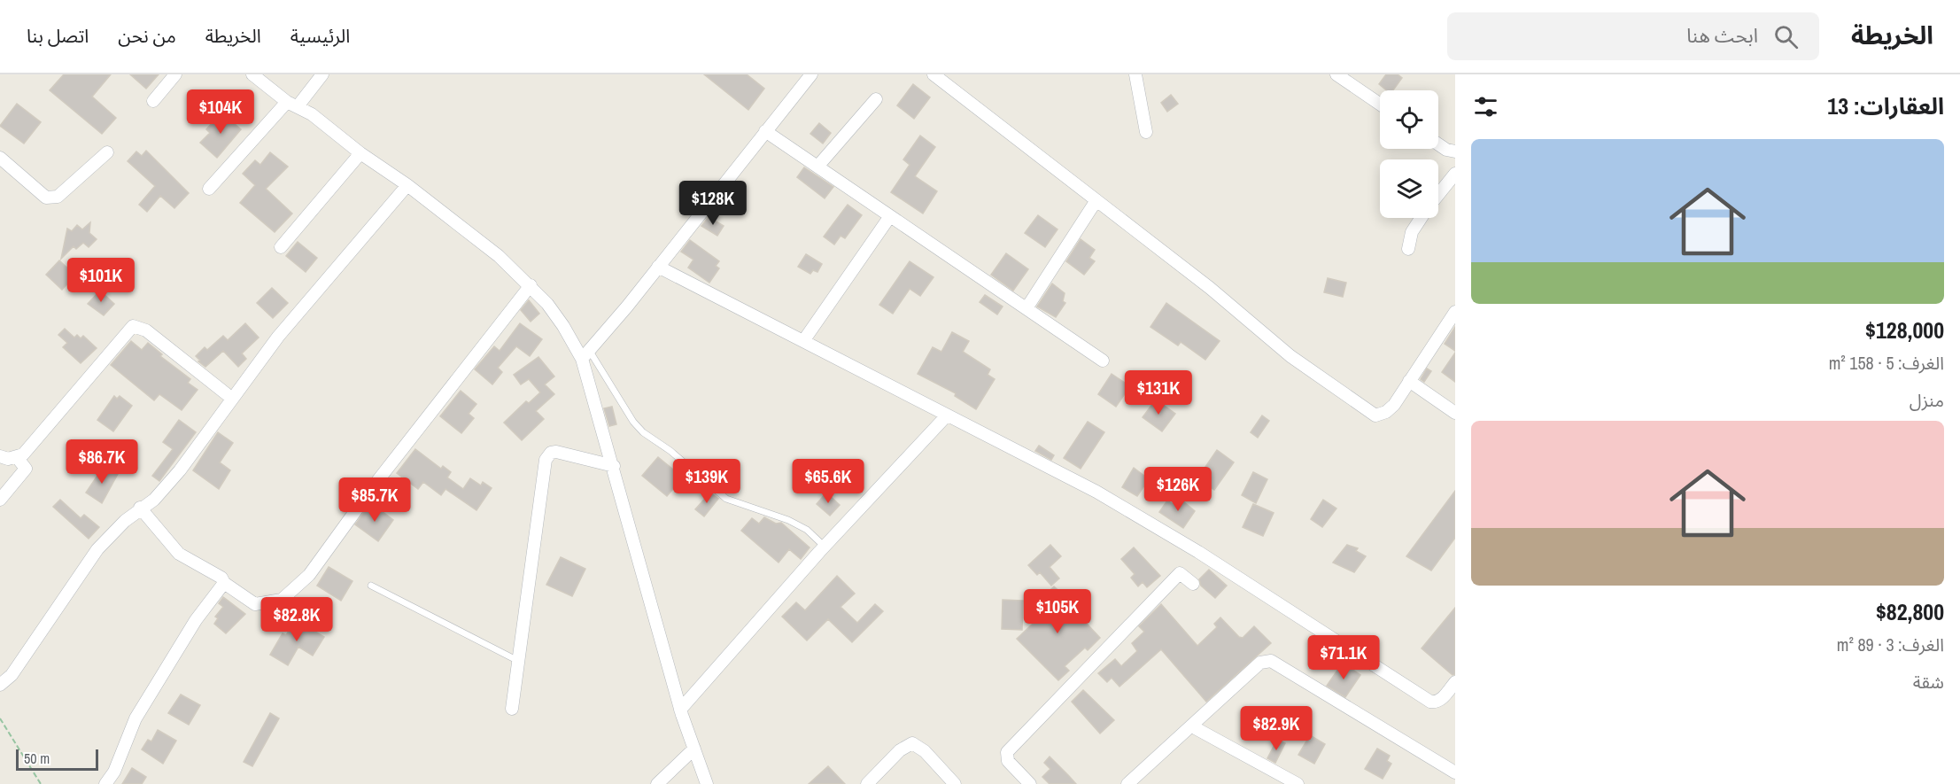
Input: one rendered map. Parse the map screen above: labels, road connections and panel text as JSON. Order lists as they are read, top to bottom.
{
  "scale_bar": "50 m",
  "page": {
    "header": "الخريطة",
    "search": "ابحث هنا",
    "nav": [
      "الرئيسية",
      "الخريطة",
      "من نحن",
      "اتصل بنا"
    ],
    "heading": "العقارات: 13",
    "price": [
      "$104K",
      "$128K",
      "$101K",
      "$131K",
      "$86.7K",
      "$139K",
      "$65.6K",
      "$126K",
      "$85.7K",
      "$105K",
      "$82.8K",
      "$71.1K",
      "$82.9K"
    ],
    "list": [
      {
        "name": "$128,000",
        "note": "الغرف: 5 · 158 m² · منزل"
      },
      {
        "name": "$82,800",
        "note": "الغرف: 3 · 89 m² · شقة"
      }
    ],
    "scale": "50 m"
  }
}
